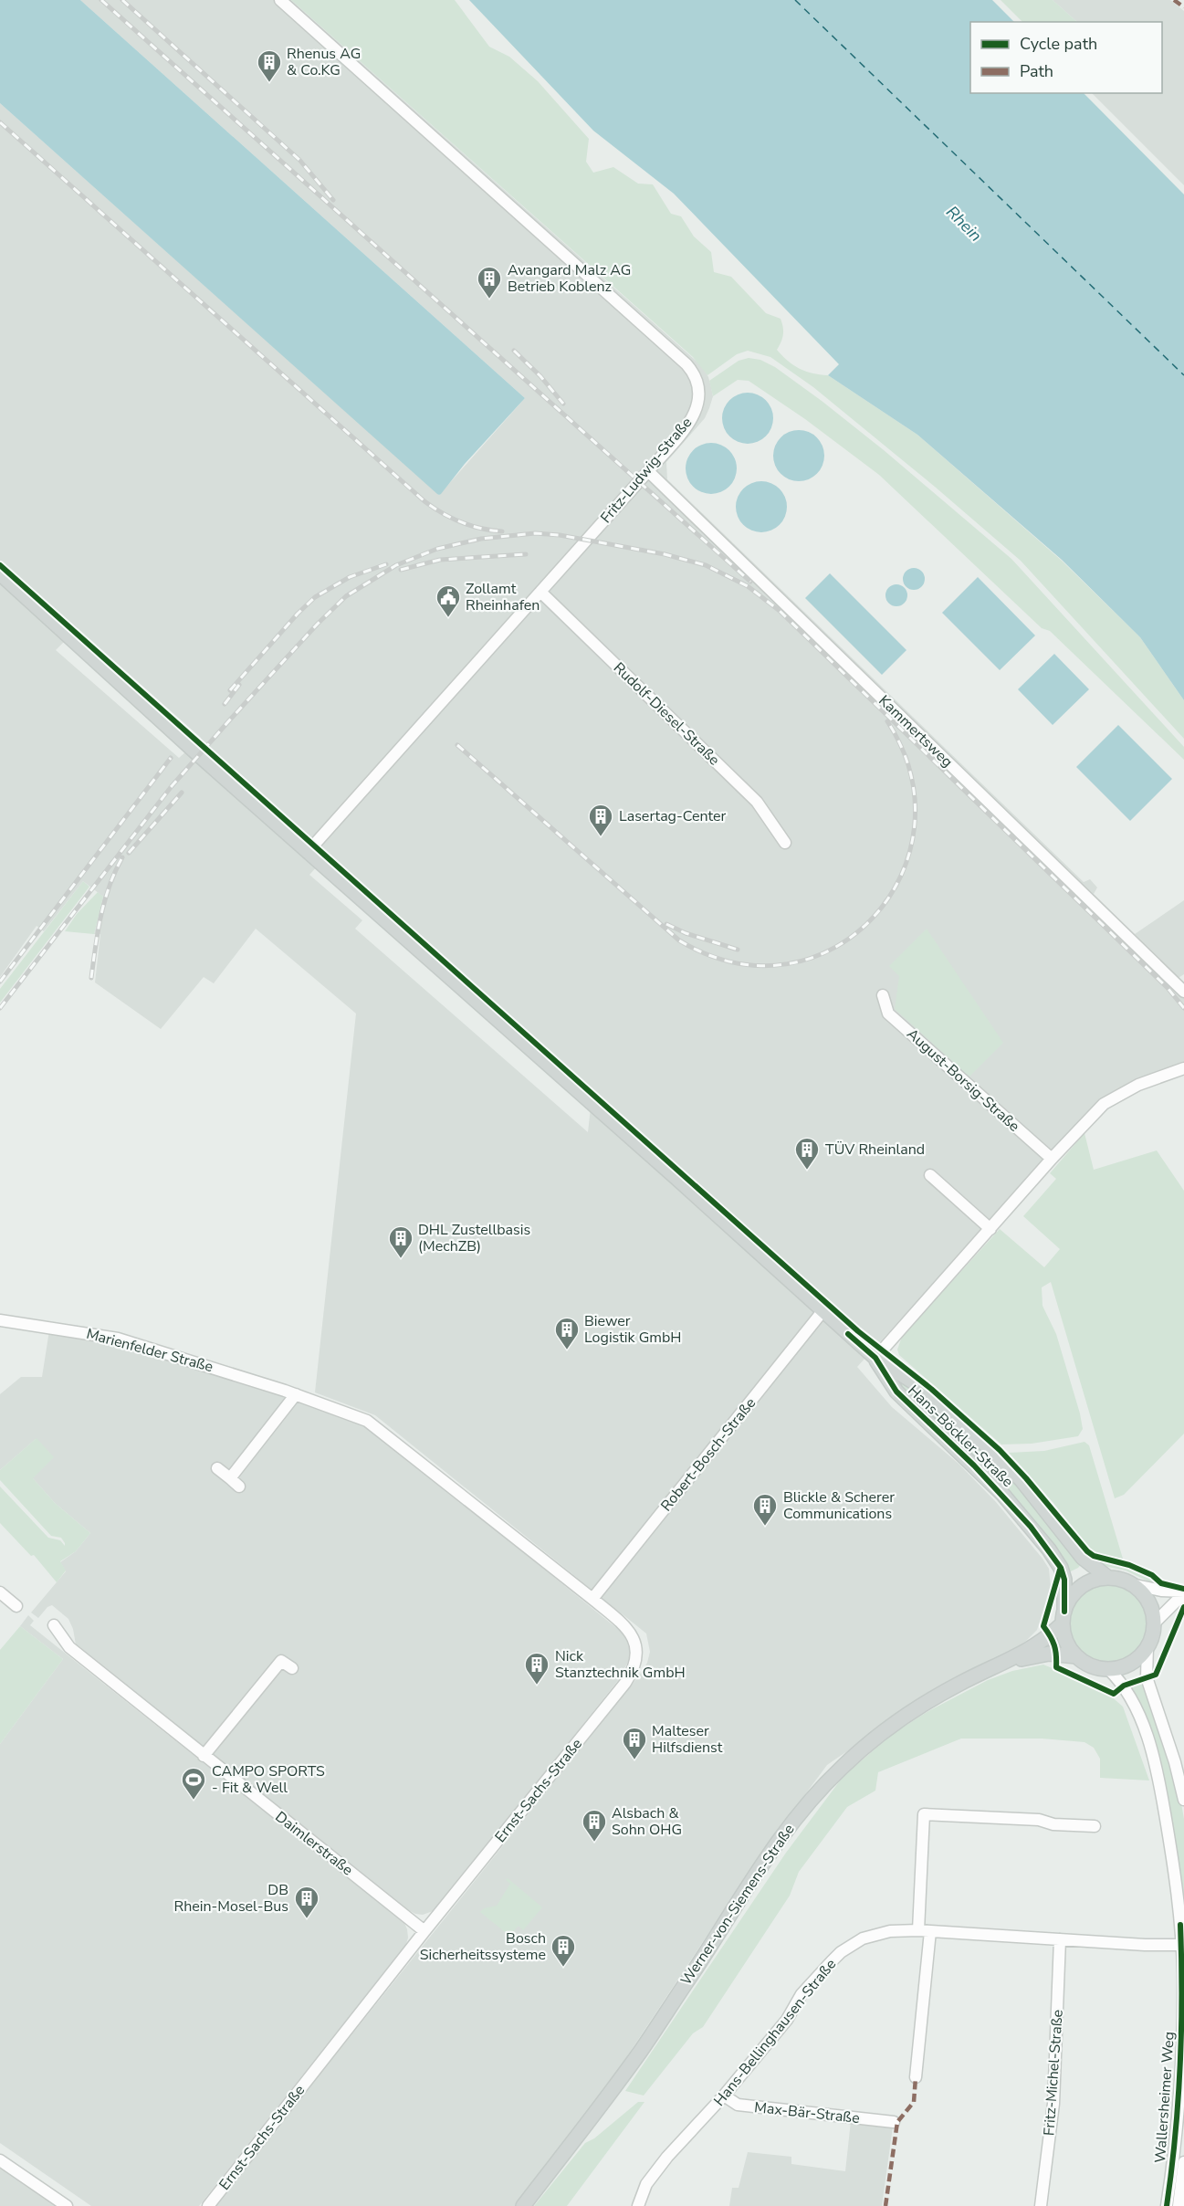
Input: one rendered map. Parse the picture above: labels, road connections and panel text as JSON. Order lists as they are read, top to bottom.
{
  "streets": {
    "main road": ["Hans-Böckler-Straße", "Werner-von-Siemens-Straße"],
    "street": [
      "Fritz-Ludwig-Straße",
      "Rudolf-Diesel-Straße",
      "Kammertsweg",
      "August-Borsig-Straße",
      "Marienfelder Straße",
      "Robert-Bosch-Straße",
      "Ernst-Sachs-Straße",
      "Daimlerstraße",
      "Hans-Bellinghausen-Straße",
      "Fritz-Michel-Straße",
      "Wallersheimer Weg",
      "Max-Bär-Straße"
    ]
  },
  "crossings": [
    ["Fritz-Ludwig-Straße", "Rudolf-Diesel-Straße"],
    ["Fritz-Ludwig-Straße", "Kammertsweg"],
    ["Fritz-Ludwig-Straße", "Hans-Böckler-Straße"],
    ["Marienfelder Straße", "Ernst-Sachs-Straße"],
    ["Hans-Böckler-Straße", "Robert-Bosch-Straße"],
    ["Hans-Böckler-Straße", "Werner-von-Siemens-Straße"],
    ["Hans-Böckler-Straße", "Wallersheimer Weg"],
    ["Robert-Bosch-Straße", "Ernst-Sachs-Straße"],
    ["Ernst-Sachs-Straße", "Daimlerstraße"],
    ["Werner-von-Siemens-Straße", "Wallersheimer Weg"],
    ["Hans-Bellinghausen-Straße", "Fritz-Michel-Straße"],
    ["Hans-Bellinghausen-Straße", "Wallersheimer Weg"],
    ["Hans-Bellinghausen-Straße", "Max-Bär-Straße"]
  ],
  "water": ["Rhein"],
  "places": {
    "building": [
      "Rhenus AG & Co.KG",
      "Avangard Malz AG Betrieb Koblenz",
      "Lasertag-Center",
      "TÜV Rheinland",
      "DHL Zustellbasis (MechZB)",
      "Biewer Logistik GmbH",
      "Blickle & Scherer Communications",
      "Nick Stanztechnik GmbH",
      "Malteser Hilfsdienst",
      "Alsbach & Sohn OHG",
      "DB Rhein-Mosel-Bus",
      "Bosch Sicherheitssysteme"
    ],
    "public building": ["Zollamt Rheinhafen"],
    "sports": ["CAMPO SPORTS - Fit & Well"]
  },
  "legend": ["Cycle path", "Path"]
}
